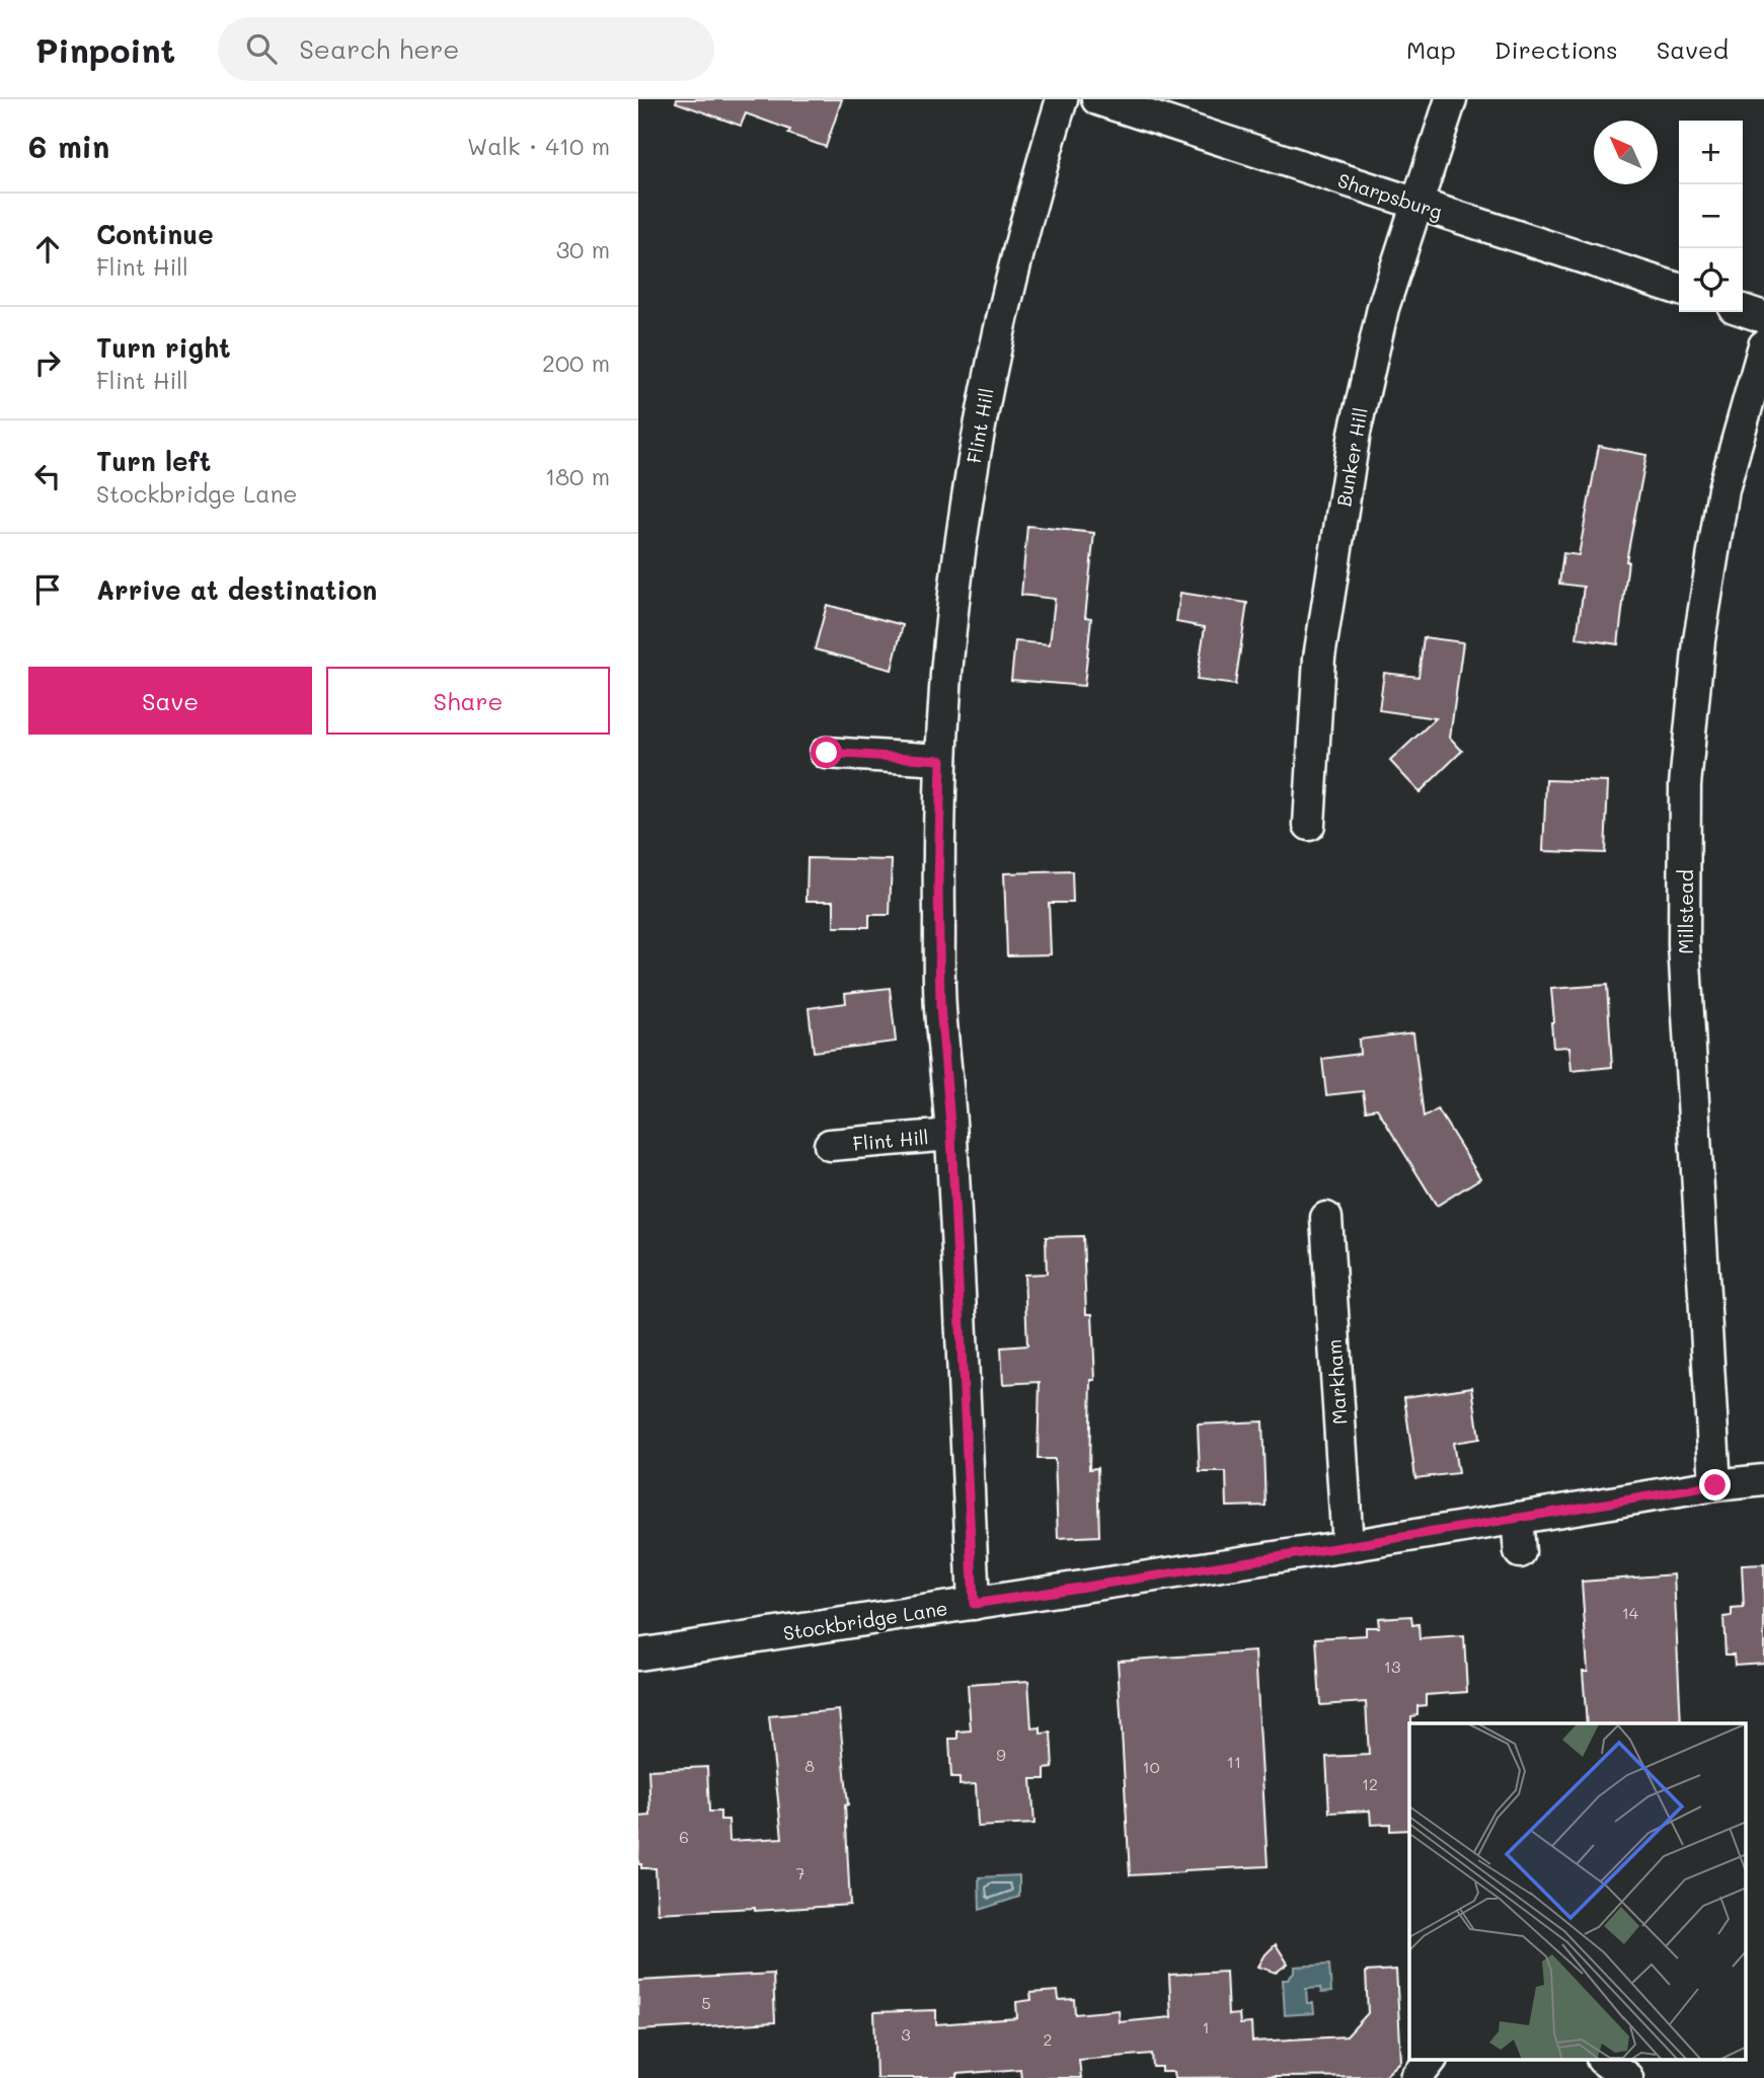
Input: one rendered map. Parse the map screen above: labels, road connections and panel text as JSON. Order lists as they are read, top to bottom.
{
  "streets": {
    "street": [
      "Sharpsburg",
      "Flint Hill",
      "Bunker Hill",
      "Millstead",
      "Markham",
      "Stockbridge Lane"
    ]
  },
  "crossings": [
    ["Sharpsburg", "Bunker Hill"],
    ["Flint Hill", "Stockbridge Lane"],
    ["Millstead", "Stockbridge Lane"],
    ["Markham", "Stockbridge Lane"]
  ],
  "house_numbers": [
    "14",
    "13",
    "9",
    "11",
    "8",
    "10",
    "12",
    "6",
    "7",
    "5",
    "1",
    "3",
    "2"
  ],
  "north": "top left",
  "page": {
    "header": "Pinpoint",
    "search": "Search here",
    "nav": ["Map", "Directions", "Saved"],
    "heading": ["6 min", "Walk · 410 m"],
    "map_buttons": ["+", "−"],
    "list": [
      ["Continue", "Flint Hill", "30 m"],
      ["Turn right", "Flint Hill", "200 m"],
      ["Turn left", "Stockbridge Lane", "180 m"],
      "Arrive at destination"
    ],
    "buttons": ["Save", "Share"]
  }
}
